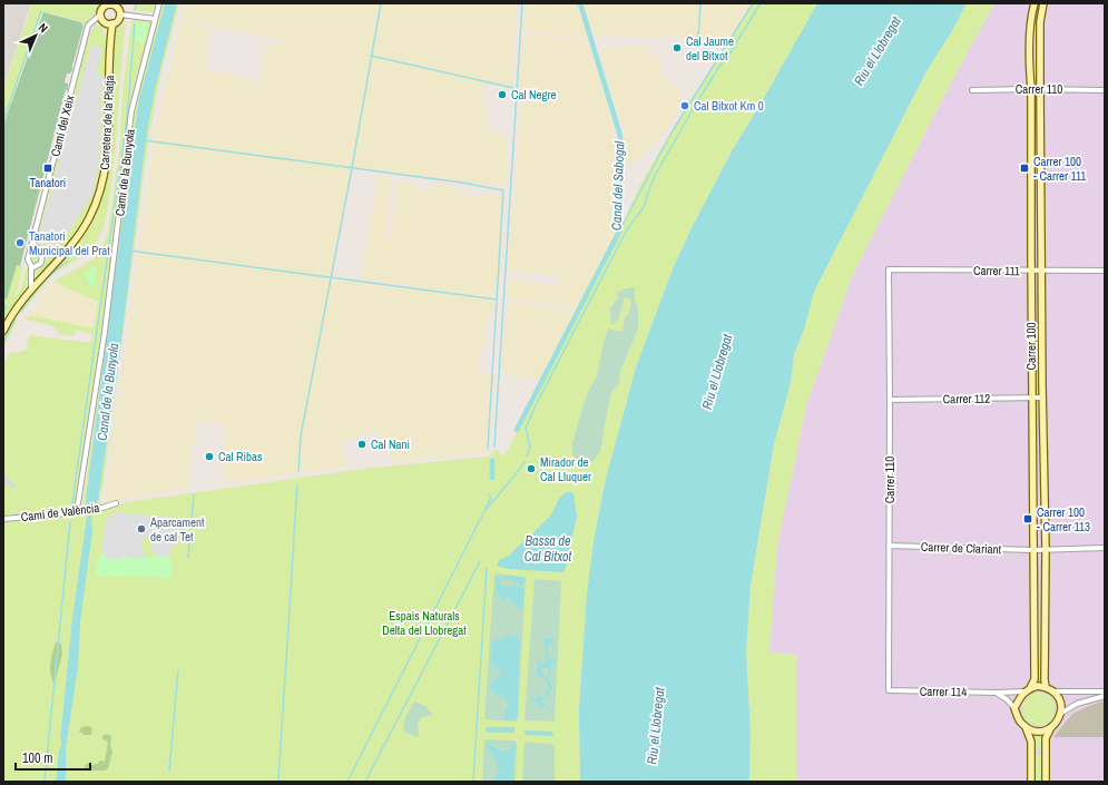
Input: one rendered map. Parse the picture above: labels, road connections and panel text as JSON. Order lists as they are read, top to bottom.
{
  "streets": {
    "street": [
      "Carrer 110",
      "Carretera de la Platja",
      "Camí del Xeix",
      "Camí de la Bunyola",
      "Carrer 111",
      "Carrer 100",
      "Carrer 112",
      "Camí de València",
      "Carrer de Clariant",
      "Carrer 114"
    ]
  },
  "crossings": [
    ["Carrer 110", "Carrer 111"],
    ["Carrer 110", "Carrer 100"],
    ["Carrer 110", "Carrer 112"],
    ["Carrer 110", "Carrer de Clariant"],
    ["Carrer 110", "Carrer 114"],
    ["Carretera de la Platja", "Camí del Xeix"],
    ["Carrer 111", "Carrer 100"],
    ["Carrer 100", "Carrer 112"],
    ["Carrer 100", "Carrer de Clariant"],
    ["Carrer 100", "Carrer 114"]
  ],
  "water": [
    "Riu el Llobregat",
    "Canal del Sabogal",
    "Canal de la Bunyola",
    "Bassa de Cal Bitxot"
  ],
  "parks": ["Espais Naturals Delta del Llobregat"],
  "places": {
    "other": [
      "Cal Jaume del Bitxot",
      "Cal Negre",
      "Cal Bitxot Km 0",
      "Tanatori Municipal del Prat",
      "Cal Nani",
      "Cal Ribas",
      "Mirador de Cal Lluquer",
      "Aparcament de cal Tet"
    ],
    "transit": ["Tanatori", "Carrer 100 - Carrer 111", "Carrer 100 - Carrer 113"]
  },
  "scale_bar": "100 m",
  "north": "top right"
}
